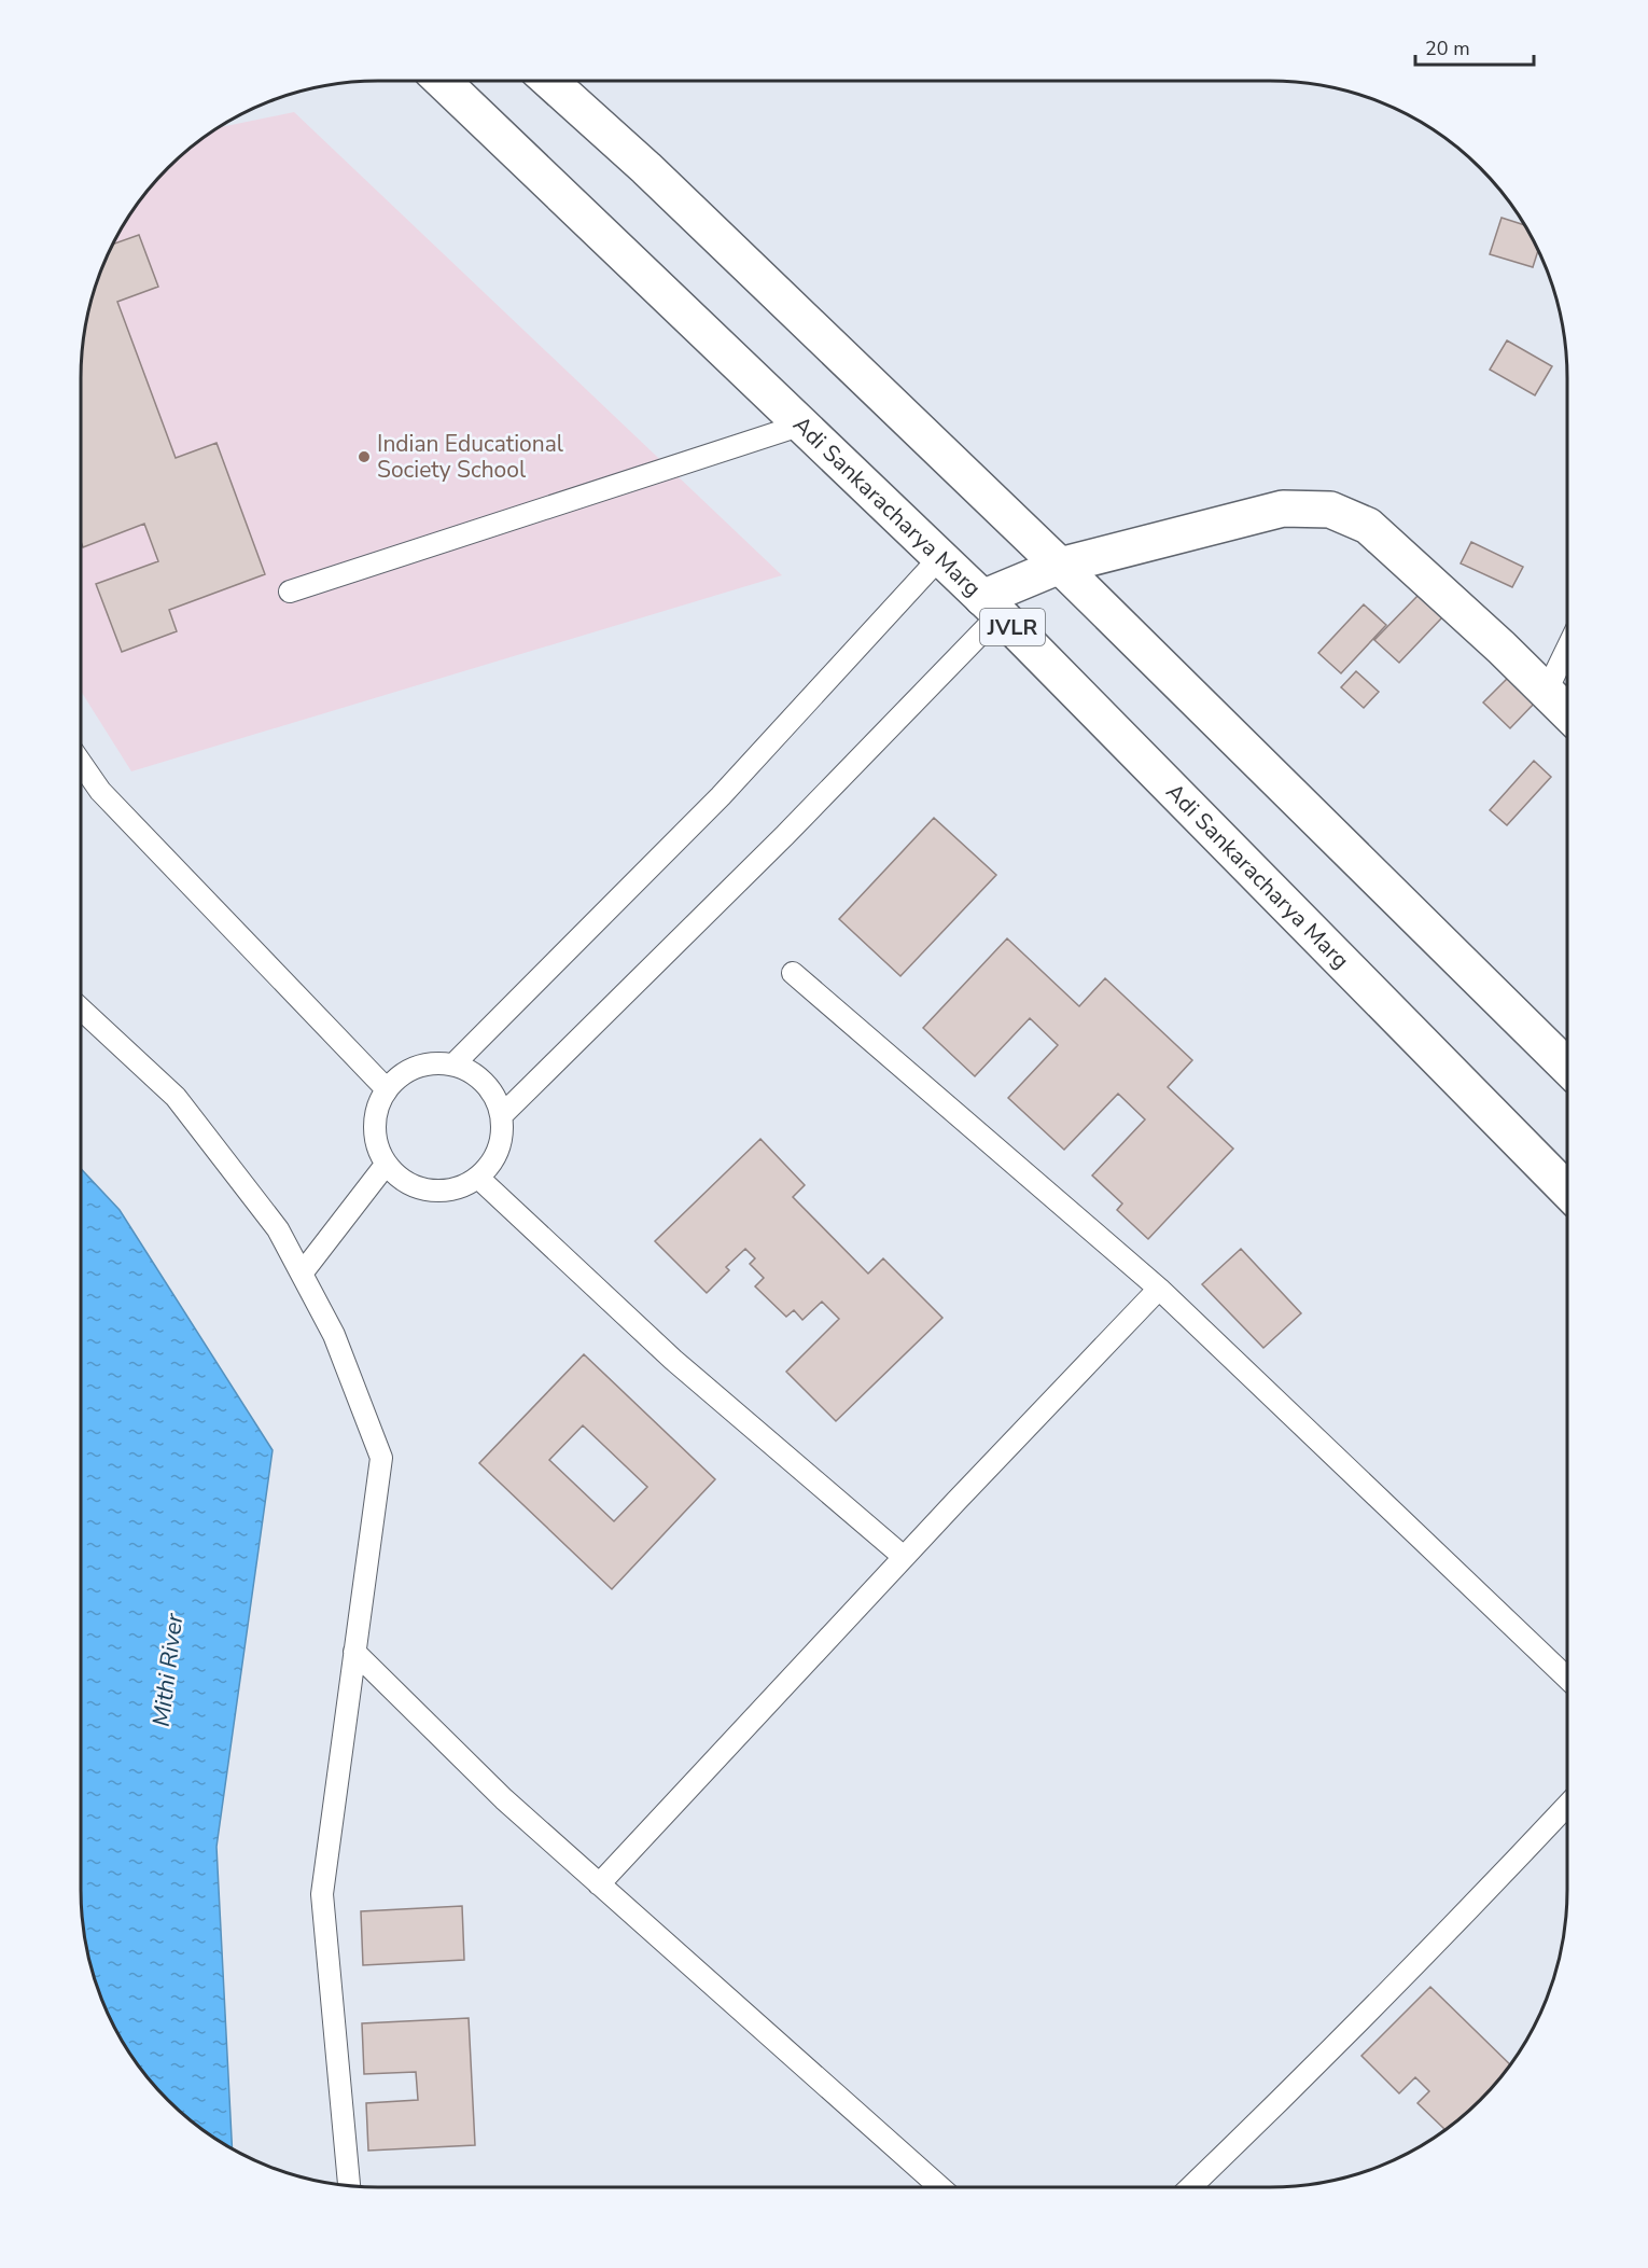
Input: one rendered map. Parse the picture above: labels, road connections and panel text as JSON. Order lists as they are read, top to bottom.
{
  "streets": {
    "main road": ["Adi Sankaracharya Marg", "JVLR"]
  },
  "water": ["Mithi River"],
  "places": ["Indian Educational Society School"],
  "scale_bar": "20 m"
}
